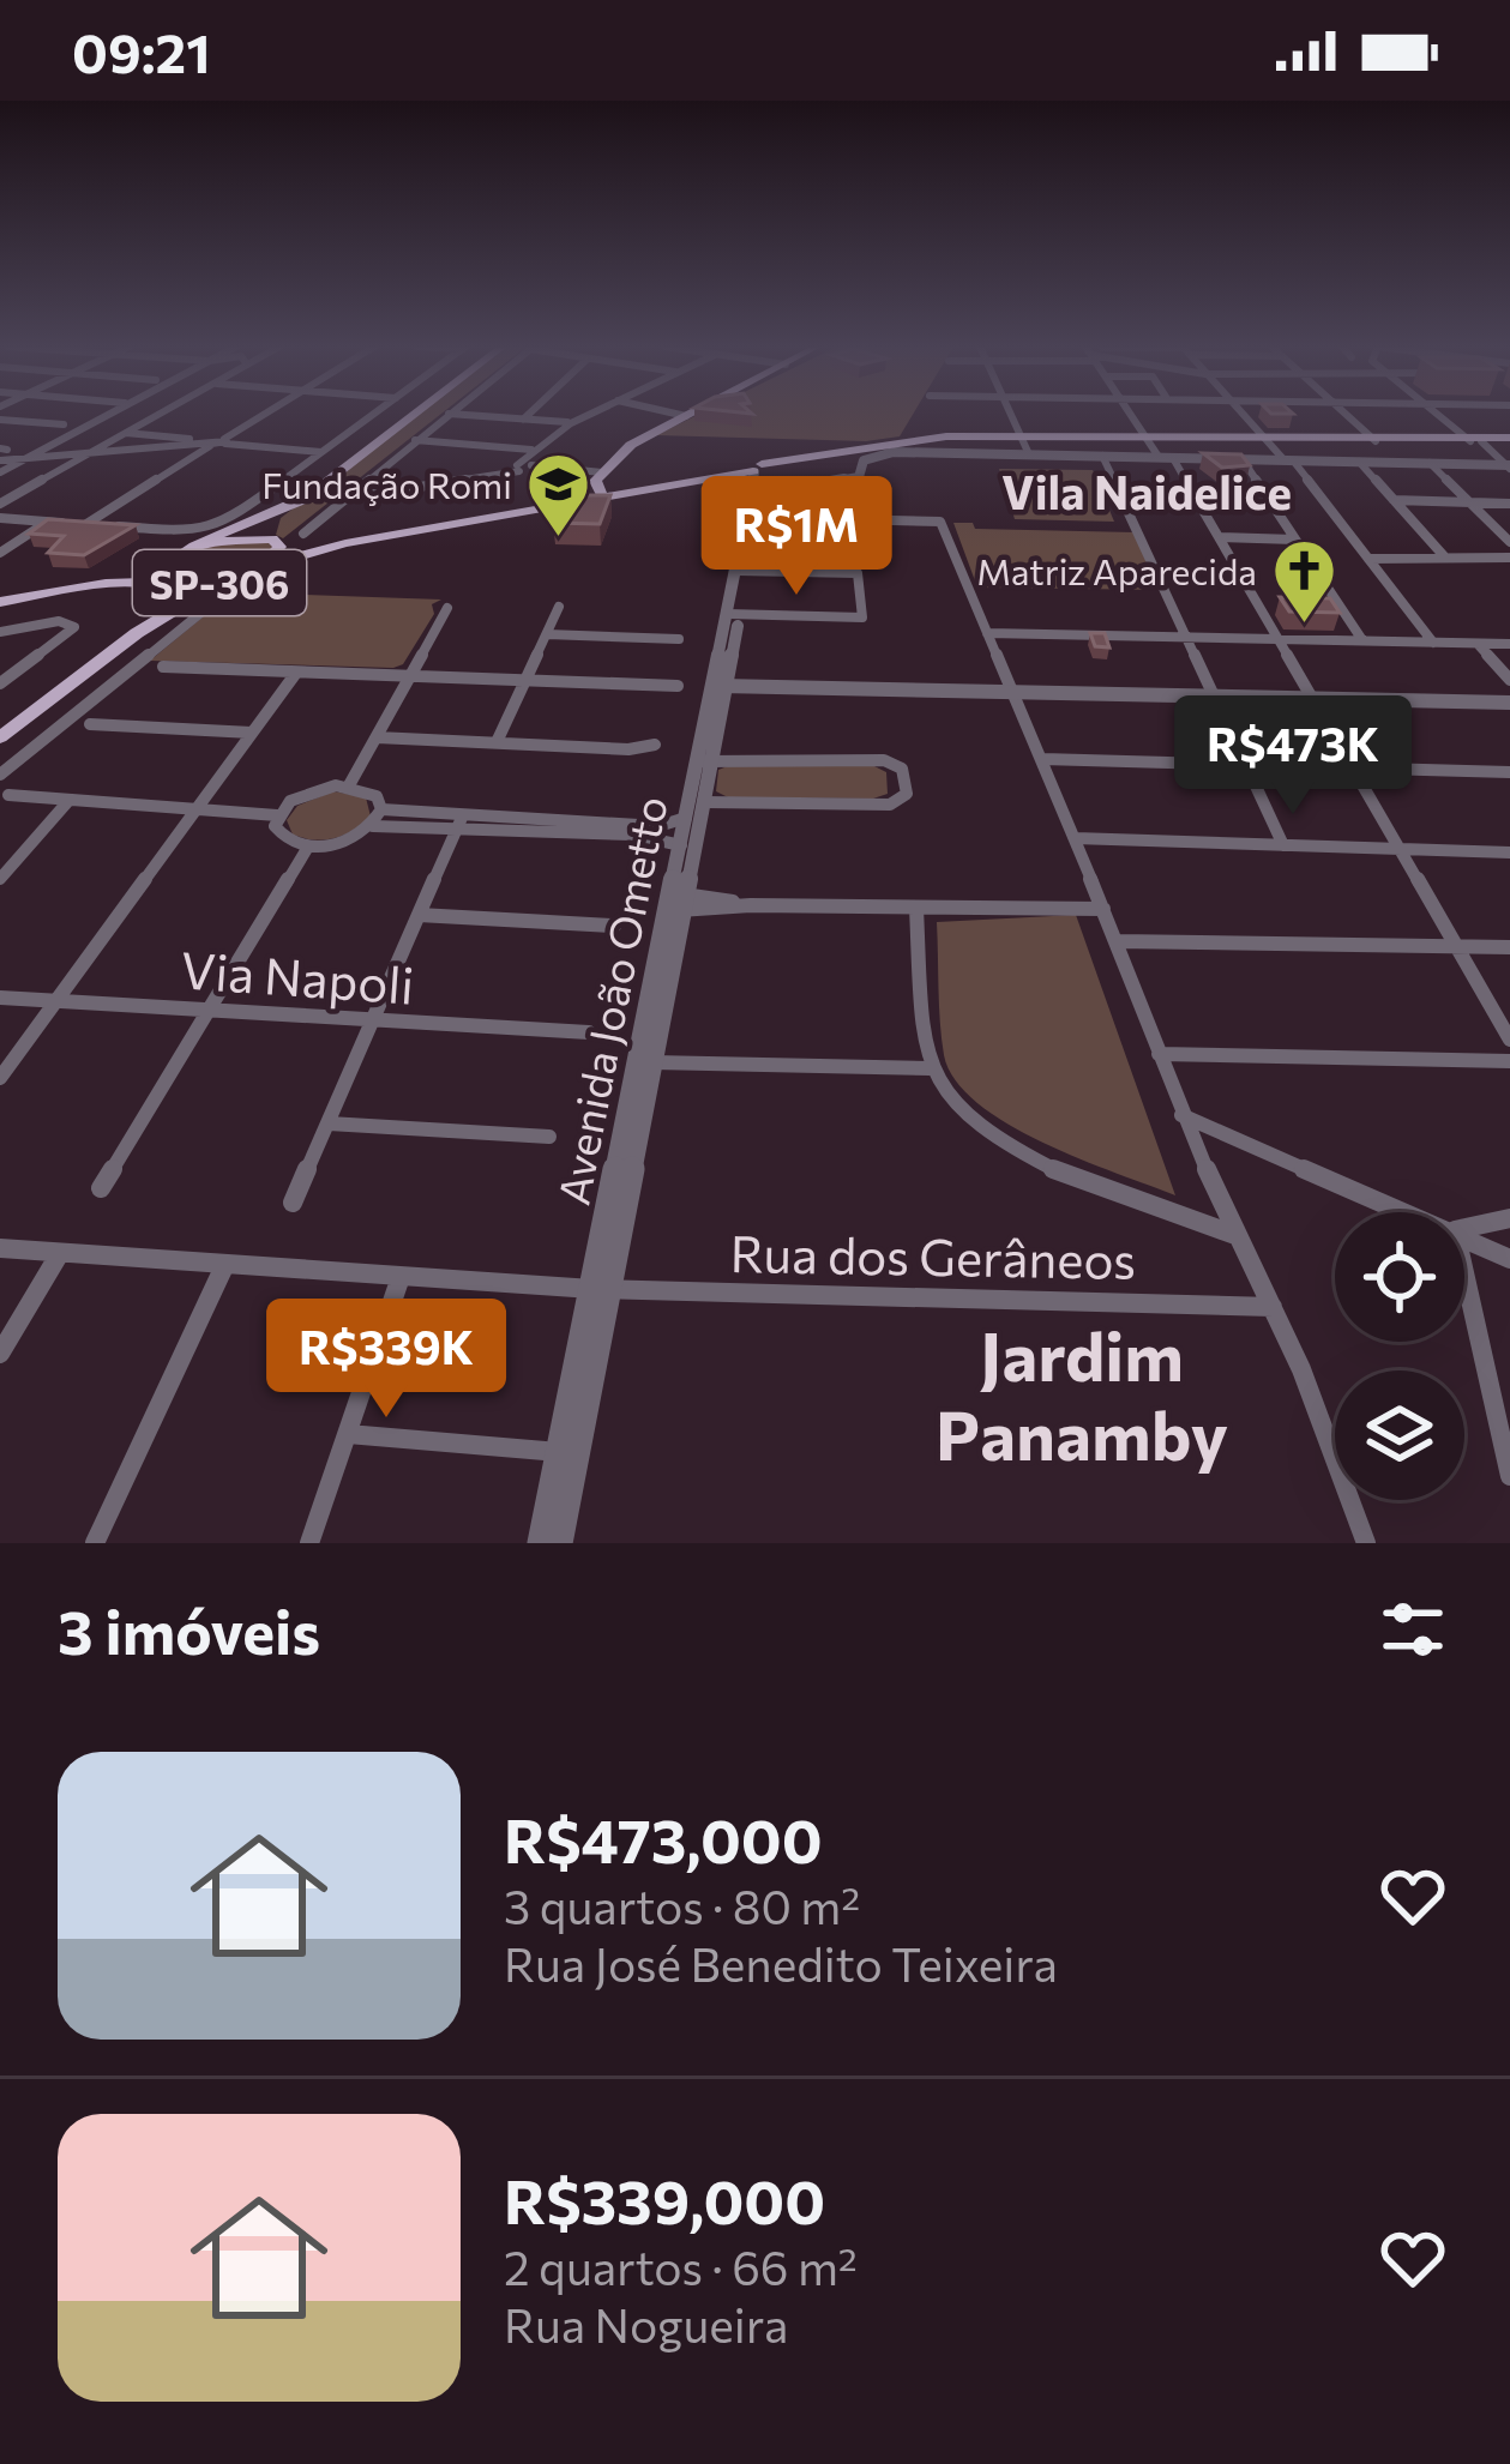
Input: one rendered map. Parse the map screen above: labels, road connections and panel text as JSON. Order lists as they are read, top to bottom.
{
  "streets": {
    "main road": ["SP-306"],
    "street": ["Via Napoli", "Avenida João Ometto", "Rua dos Gerâneos"]
  },
  "crossings": [
    ["Avenida João Ometto", "Rua dos Gerâneos"]
  ],
  "districts": ["Vila Naidelice", "Jardim Panamby"],
  "places": {
    "school or university": ["Fundação Romi"],
    "church": ["Matriz Aparecida"]
  },
  "page": {
    "status": "09:21",
    "price": ["R$1M", "R$473K", "R$339K"],
    "heading": "3 imóveis",
    "list": [
      {
        "name": "R$473,000",
        "note": "3 quartos · 80 m² · Rua José Benedito Teixeira"
      },
      {
        "name": "R$339,000",
        "note": "2 quartos · 66 m² · Rua Nogueira"
      }
    ]
  }
}
